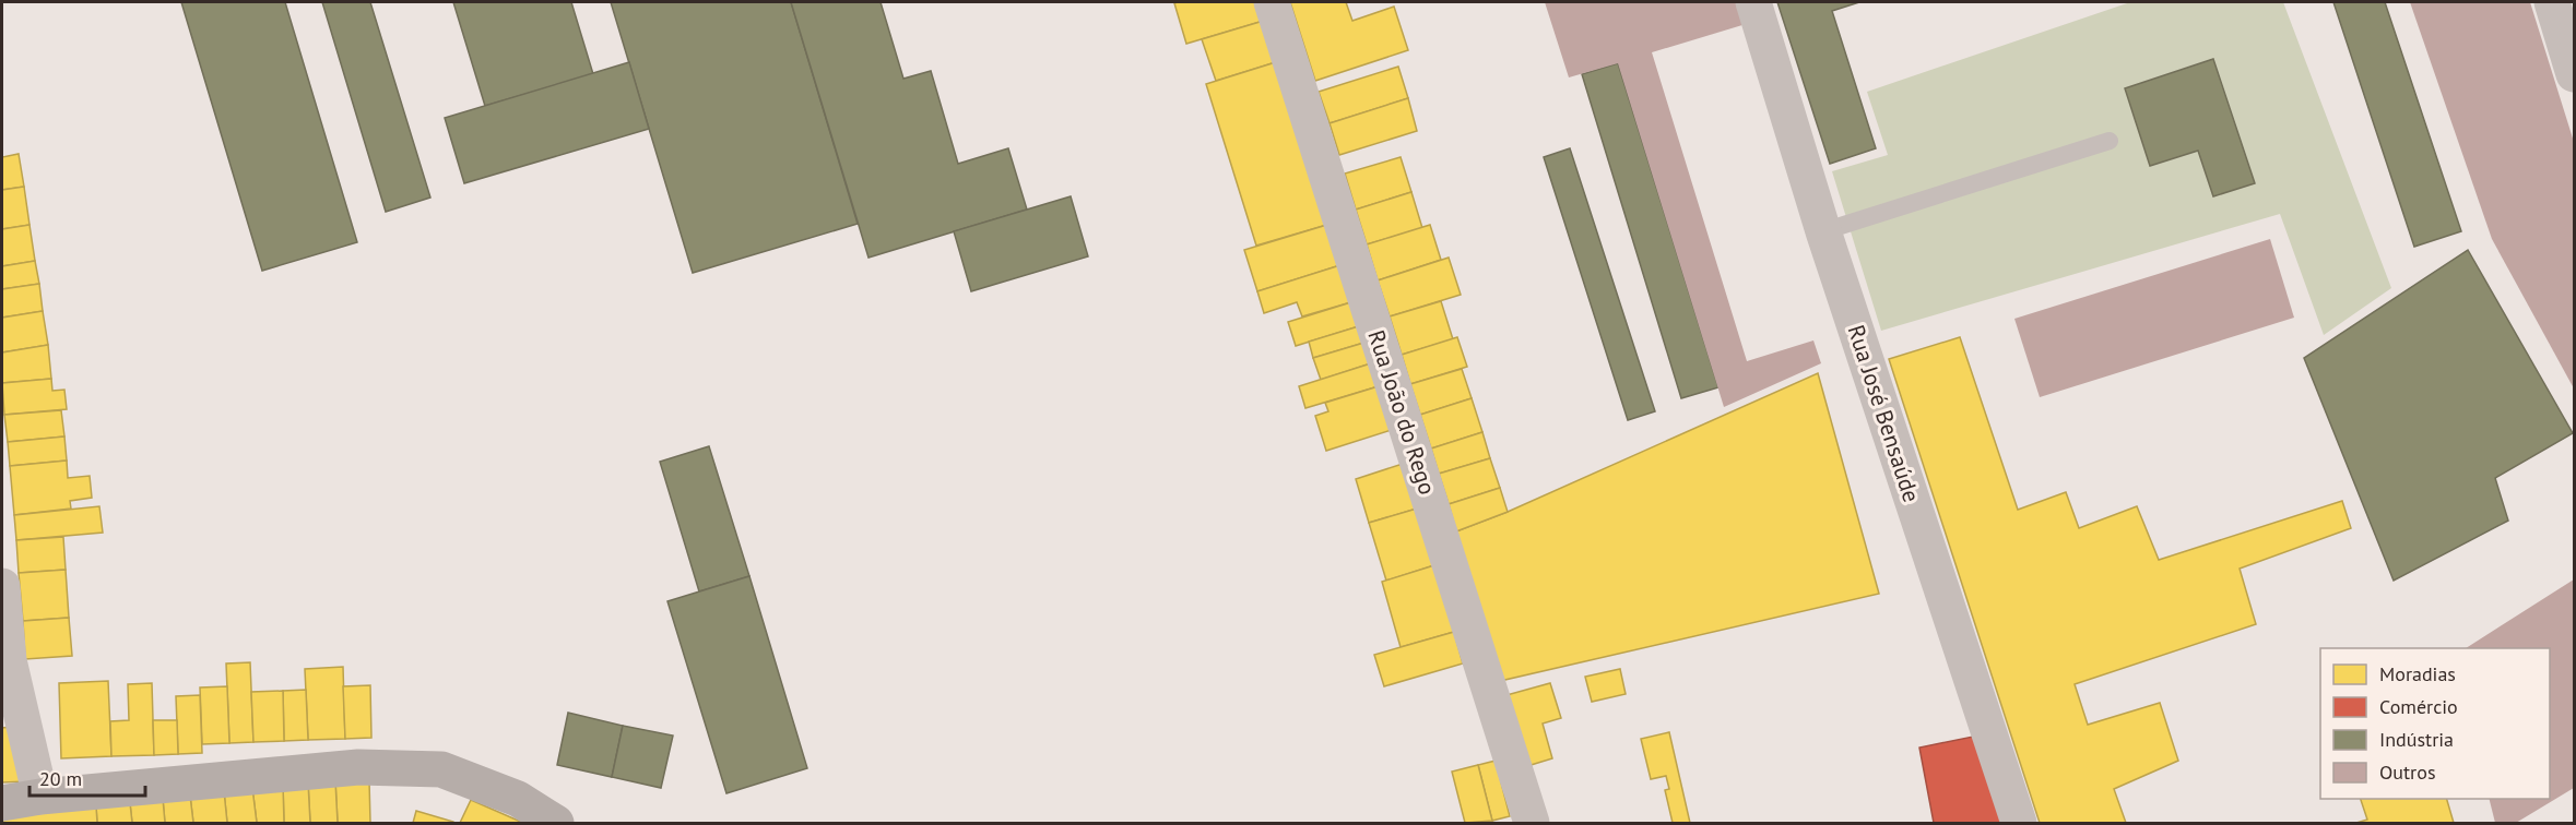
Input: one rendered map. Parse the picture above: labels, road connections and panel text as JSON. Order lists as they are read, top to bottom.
{
  "streets": {
    "street": ["Rua João do Rego", "Rua José Bensaúde"]
  },
  "legend": [
    "Moradias",
    "Comércio",
    "Indústria",
    "Outros"
  ],
  "scale_bar": "20 m"
}
